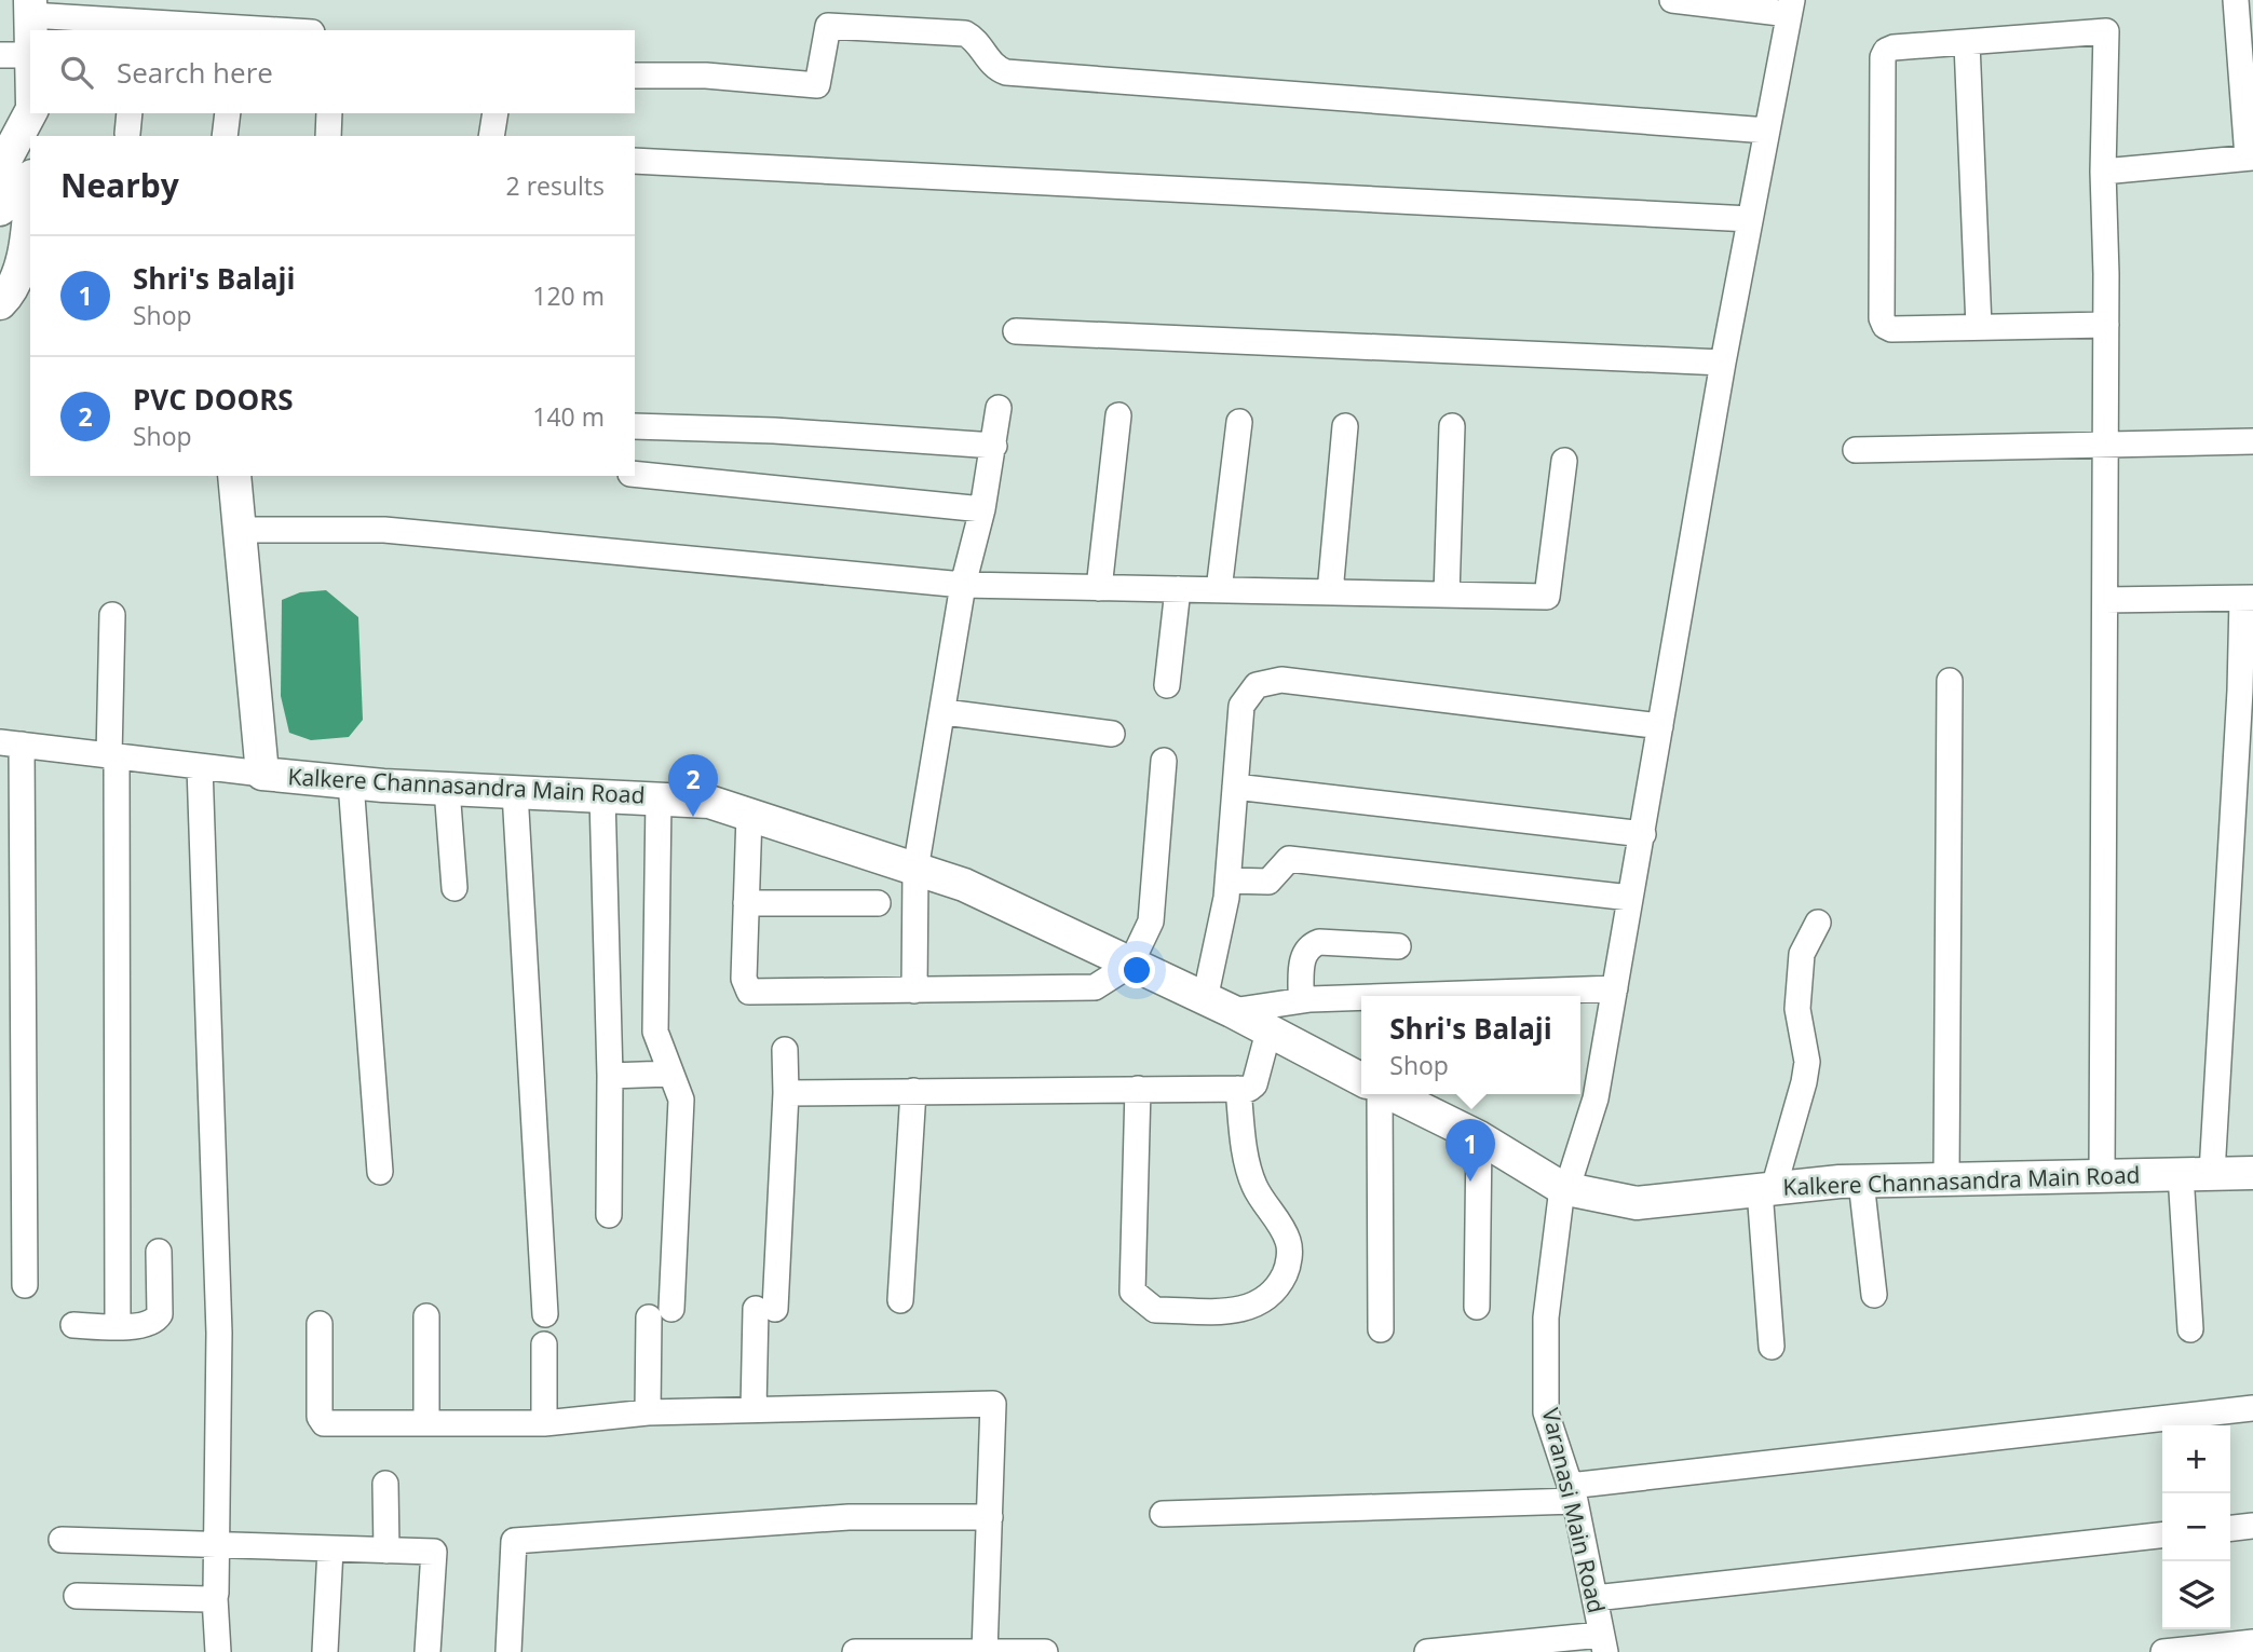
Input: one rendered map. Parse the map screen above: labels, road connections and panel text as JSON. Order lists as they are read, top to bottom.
{
  "streets": {
    "main road": ["Kalkere Channasandra Main Road"],
    "street": ["Varanasi Main Road"]
  },
  "crossings": [
    ["Kalkere Channasandra Main Road", "Varanasi Main Road"]
  ],
  "page": {
    "search": "Search here",
    "heading": ["Nearby", "2 results"],
    "list": [
      {
        "mark": "1",
        "name": "Shri's Balaji",
        "note": "Shop",
        "value": "120 m"
      },
      {
        "mark": "2",
        "name": "PVC DOORS",
        "note": "Shop",
        "value": "140 m"
      }
    ],
    "pins": ["2", "1"],
    "popup": ["Shri's Balaji", "Shop"],
    "map_buttons": ["+", "−"]
  }
}
